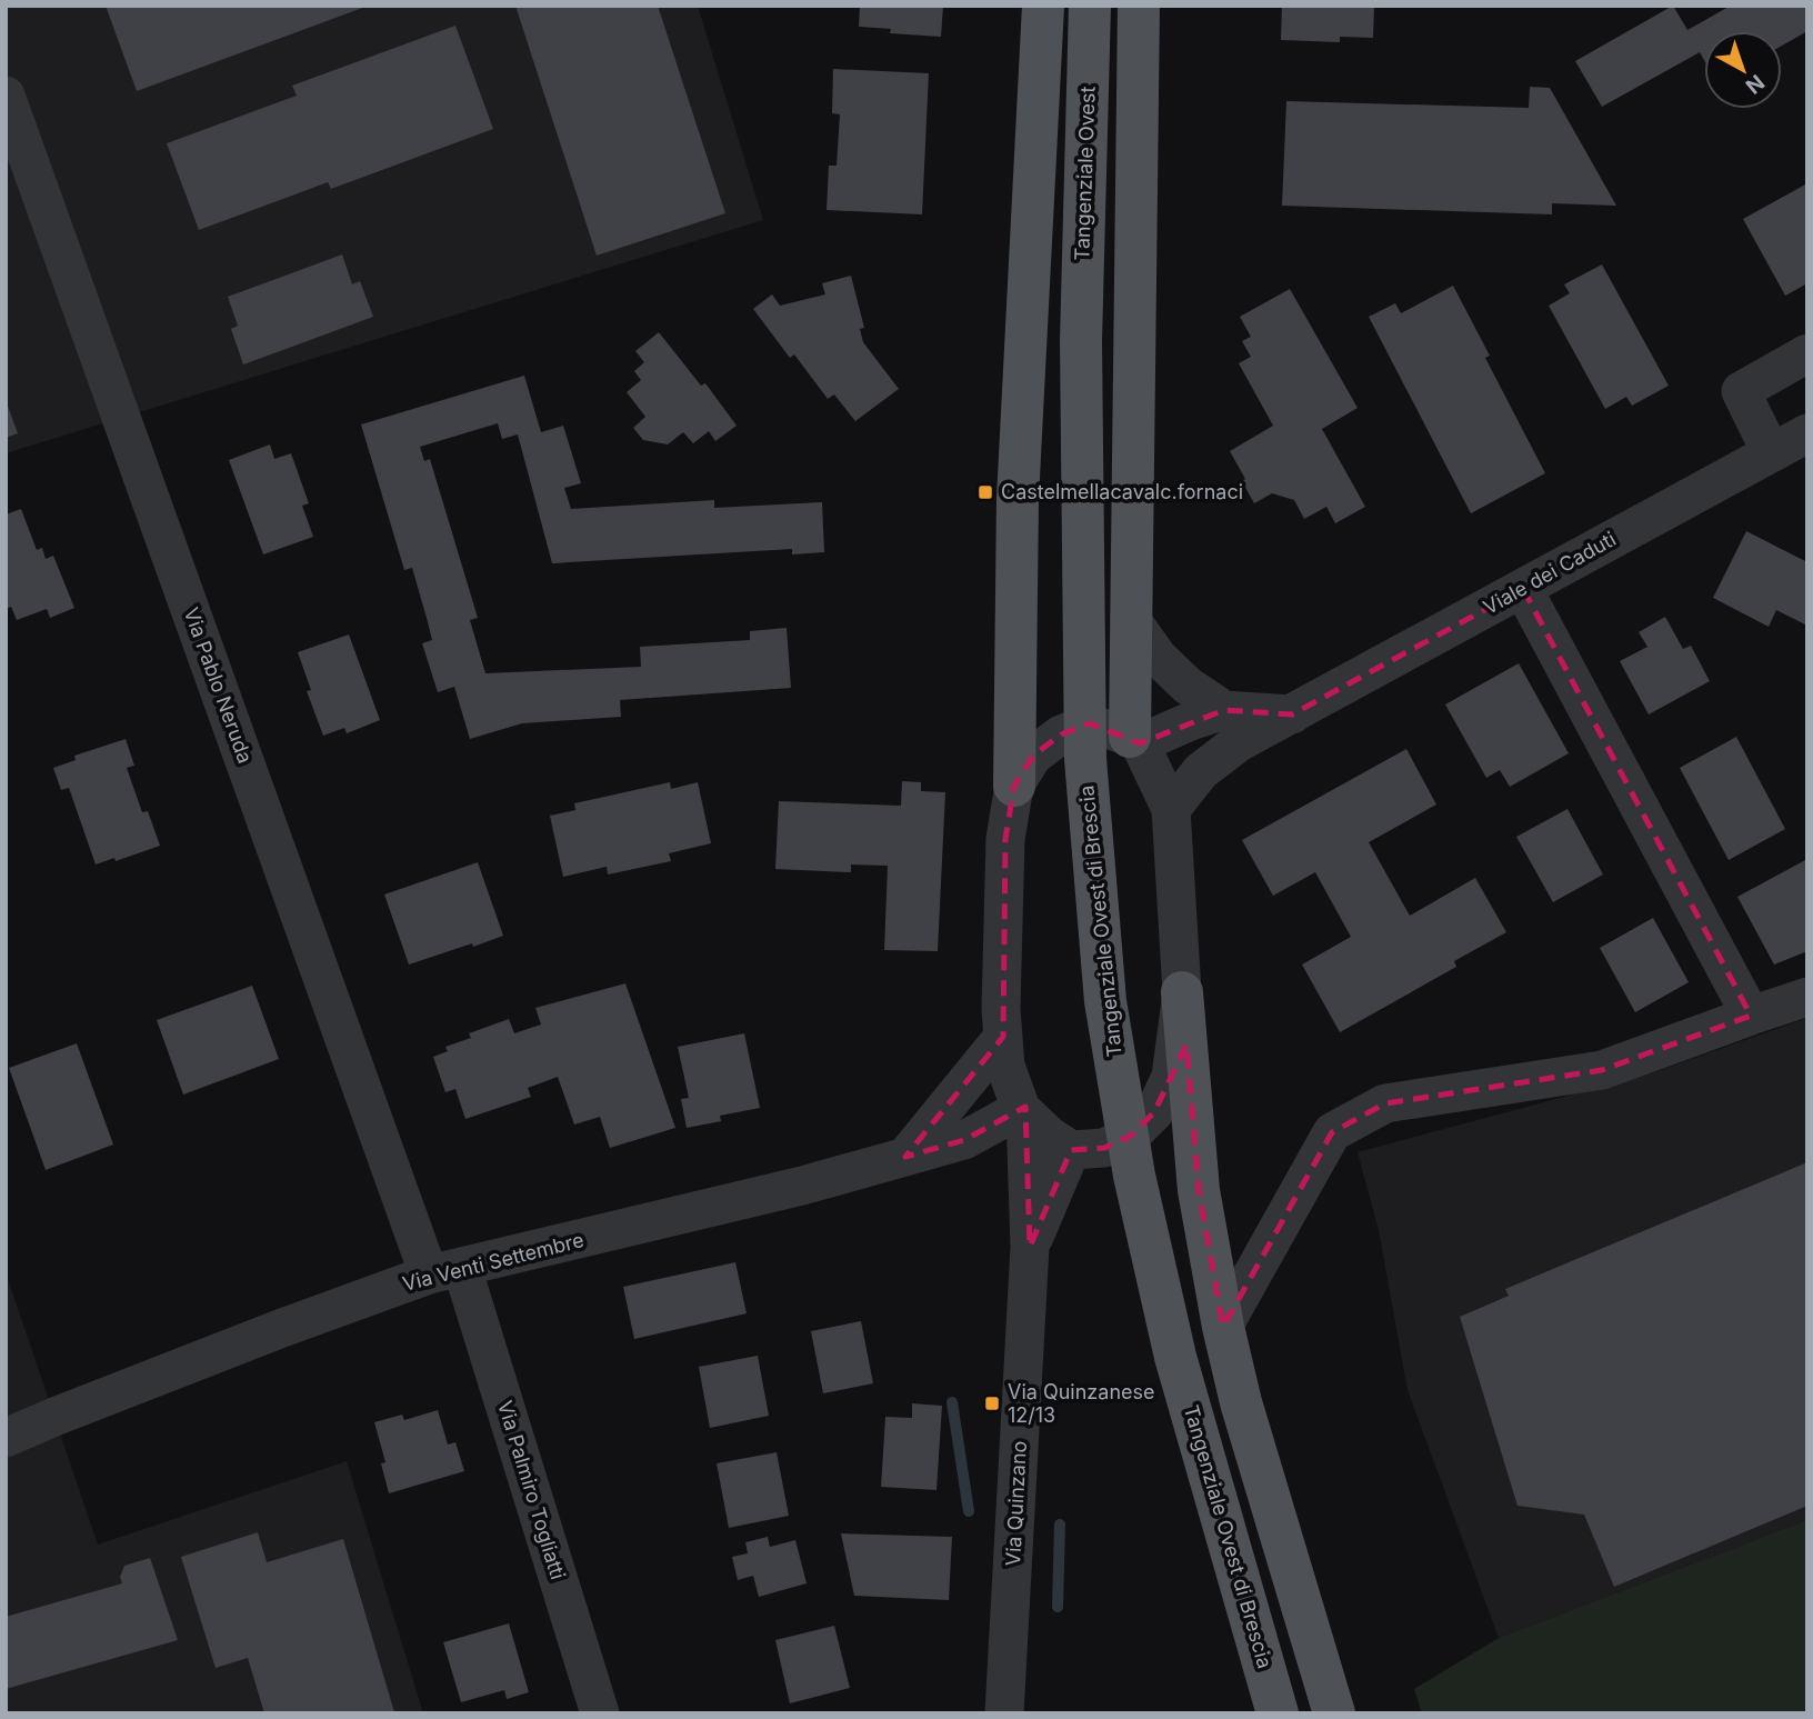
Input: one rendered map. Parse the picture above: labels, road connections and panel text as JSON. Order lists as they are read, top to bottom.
{
  "streets": {
    "main road": ["Tangenziale Ovest", "Tangenziale Ovest di Brescia"],
    "street": [
      "Viale dei Caduti",
      "Via Pablo Neruda",
      "Via Venti Settembre",
      "Via Palmiro Togliatti",
      "Via Quinzano"
    ]
  },
  "crossings": [
    ["Tangenziale Ovest", "Tangenziale Ovest di Brescia"],
    ["Via Pablo Neruda", "Via Venti Settembre"],
    ["Via Pablo Neruda", "Via Palmiro Togliatti"],
    ["Via Venti Settembre", "Via Palmiro Togliatti"],
    ["Via Venti Settembre", "Via Quinzano"]
  ],
  "places": {
    "transit": ["Castelmellacavalc.fornaci", "Via Quinzanese 12/13"]
  },
  "north": "bottom right"
}
